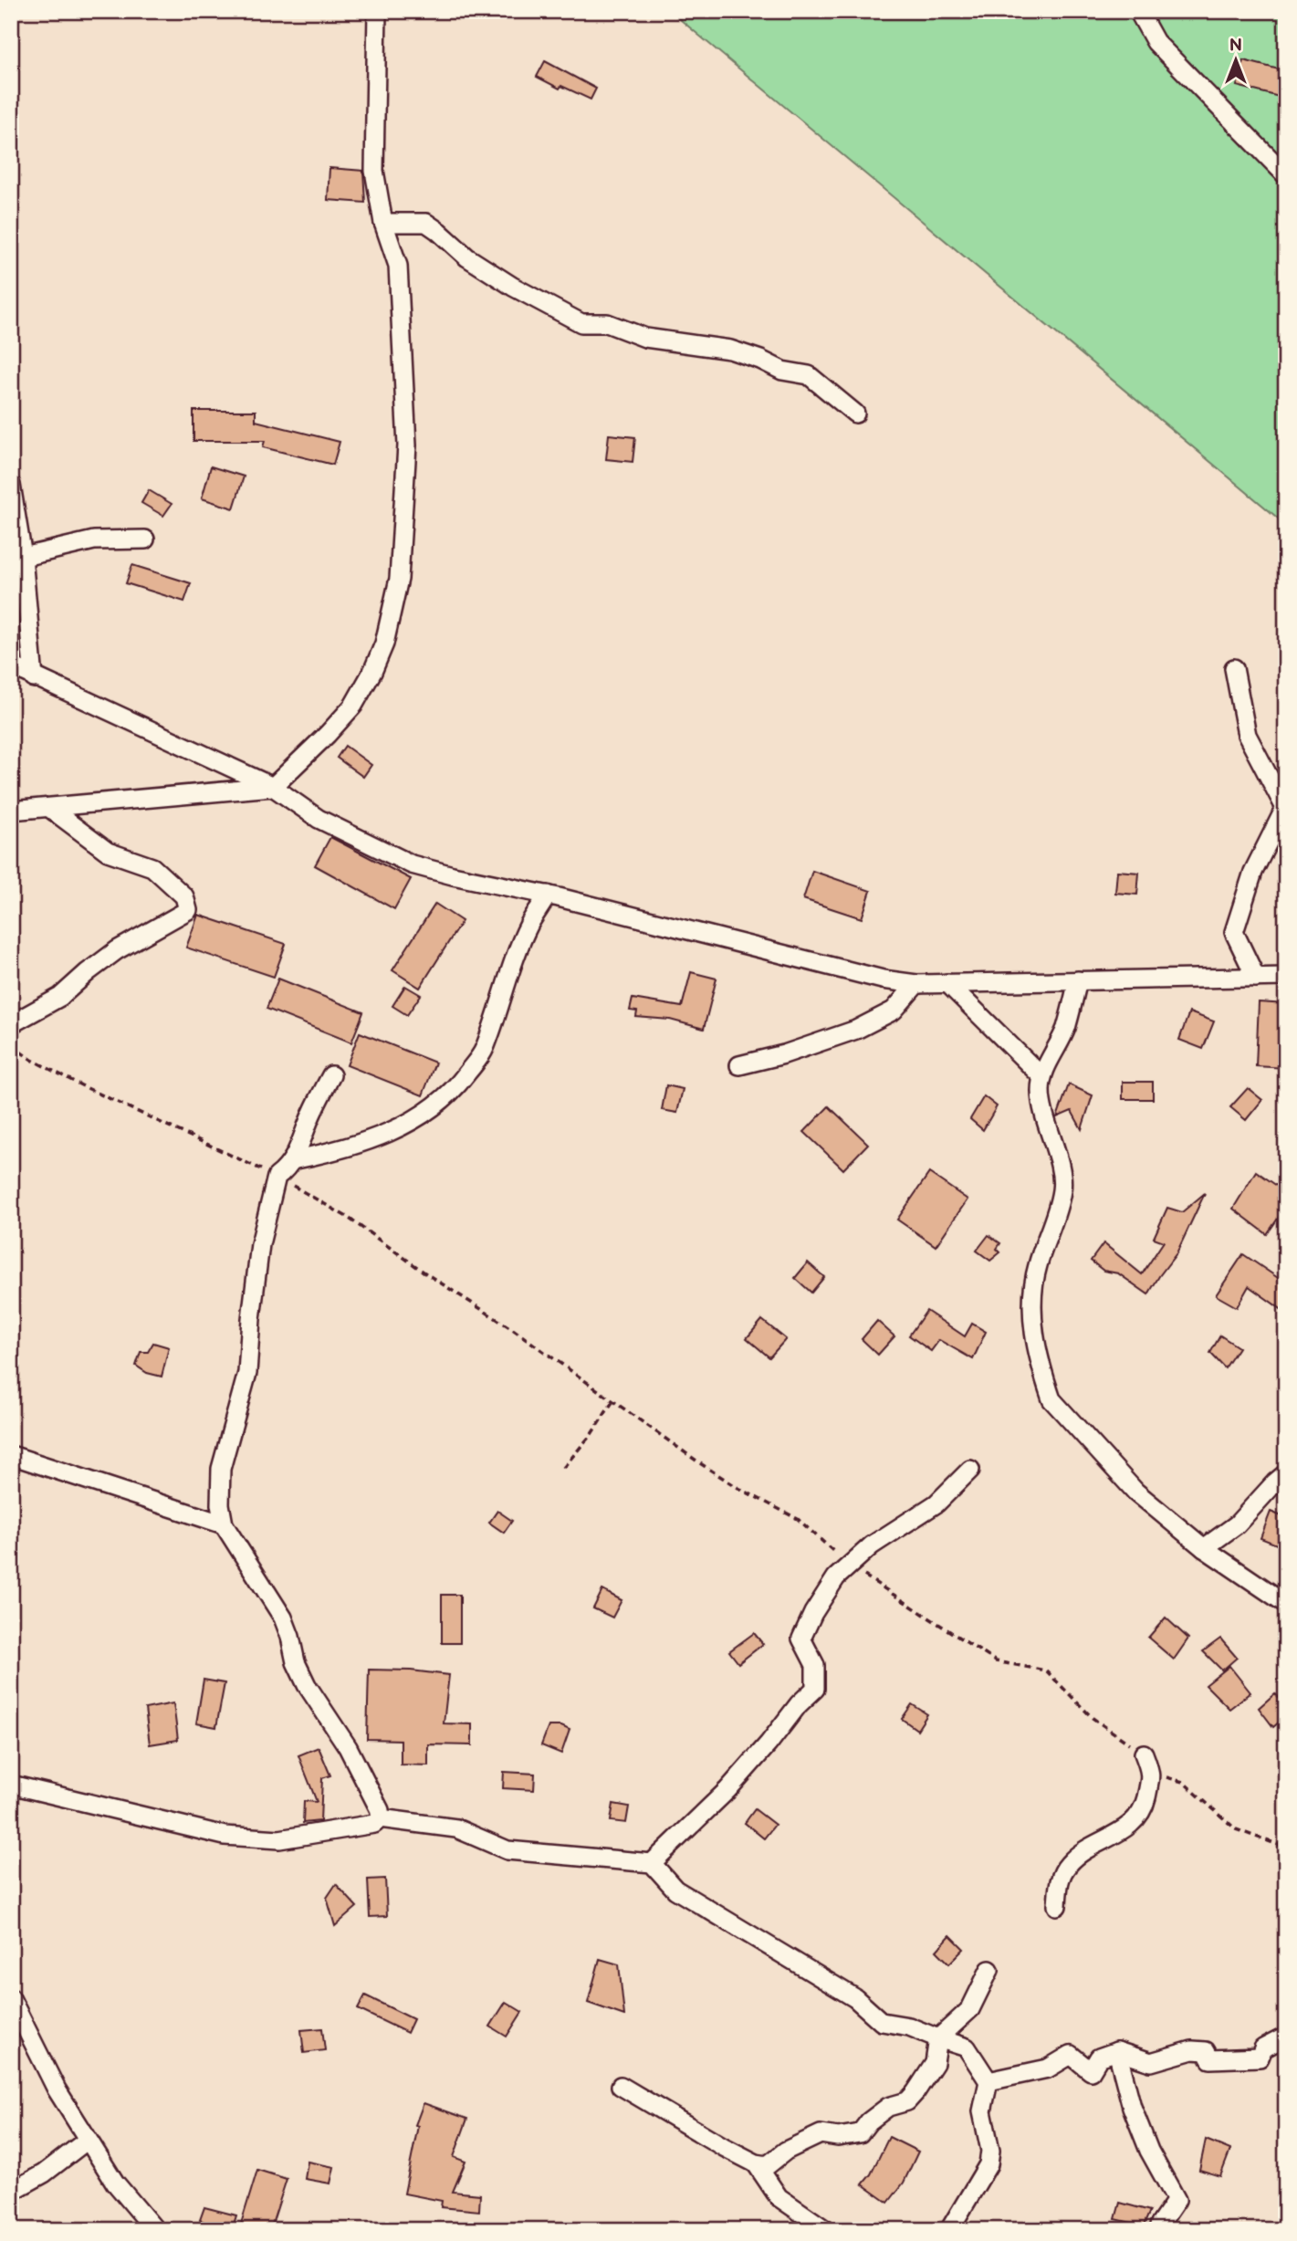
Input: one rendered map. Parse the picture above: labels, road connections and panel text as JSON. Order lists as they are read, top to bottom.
{
  "north": "top"
}
